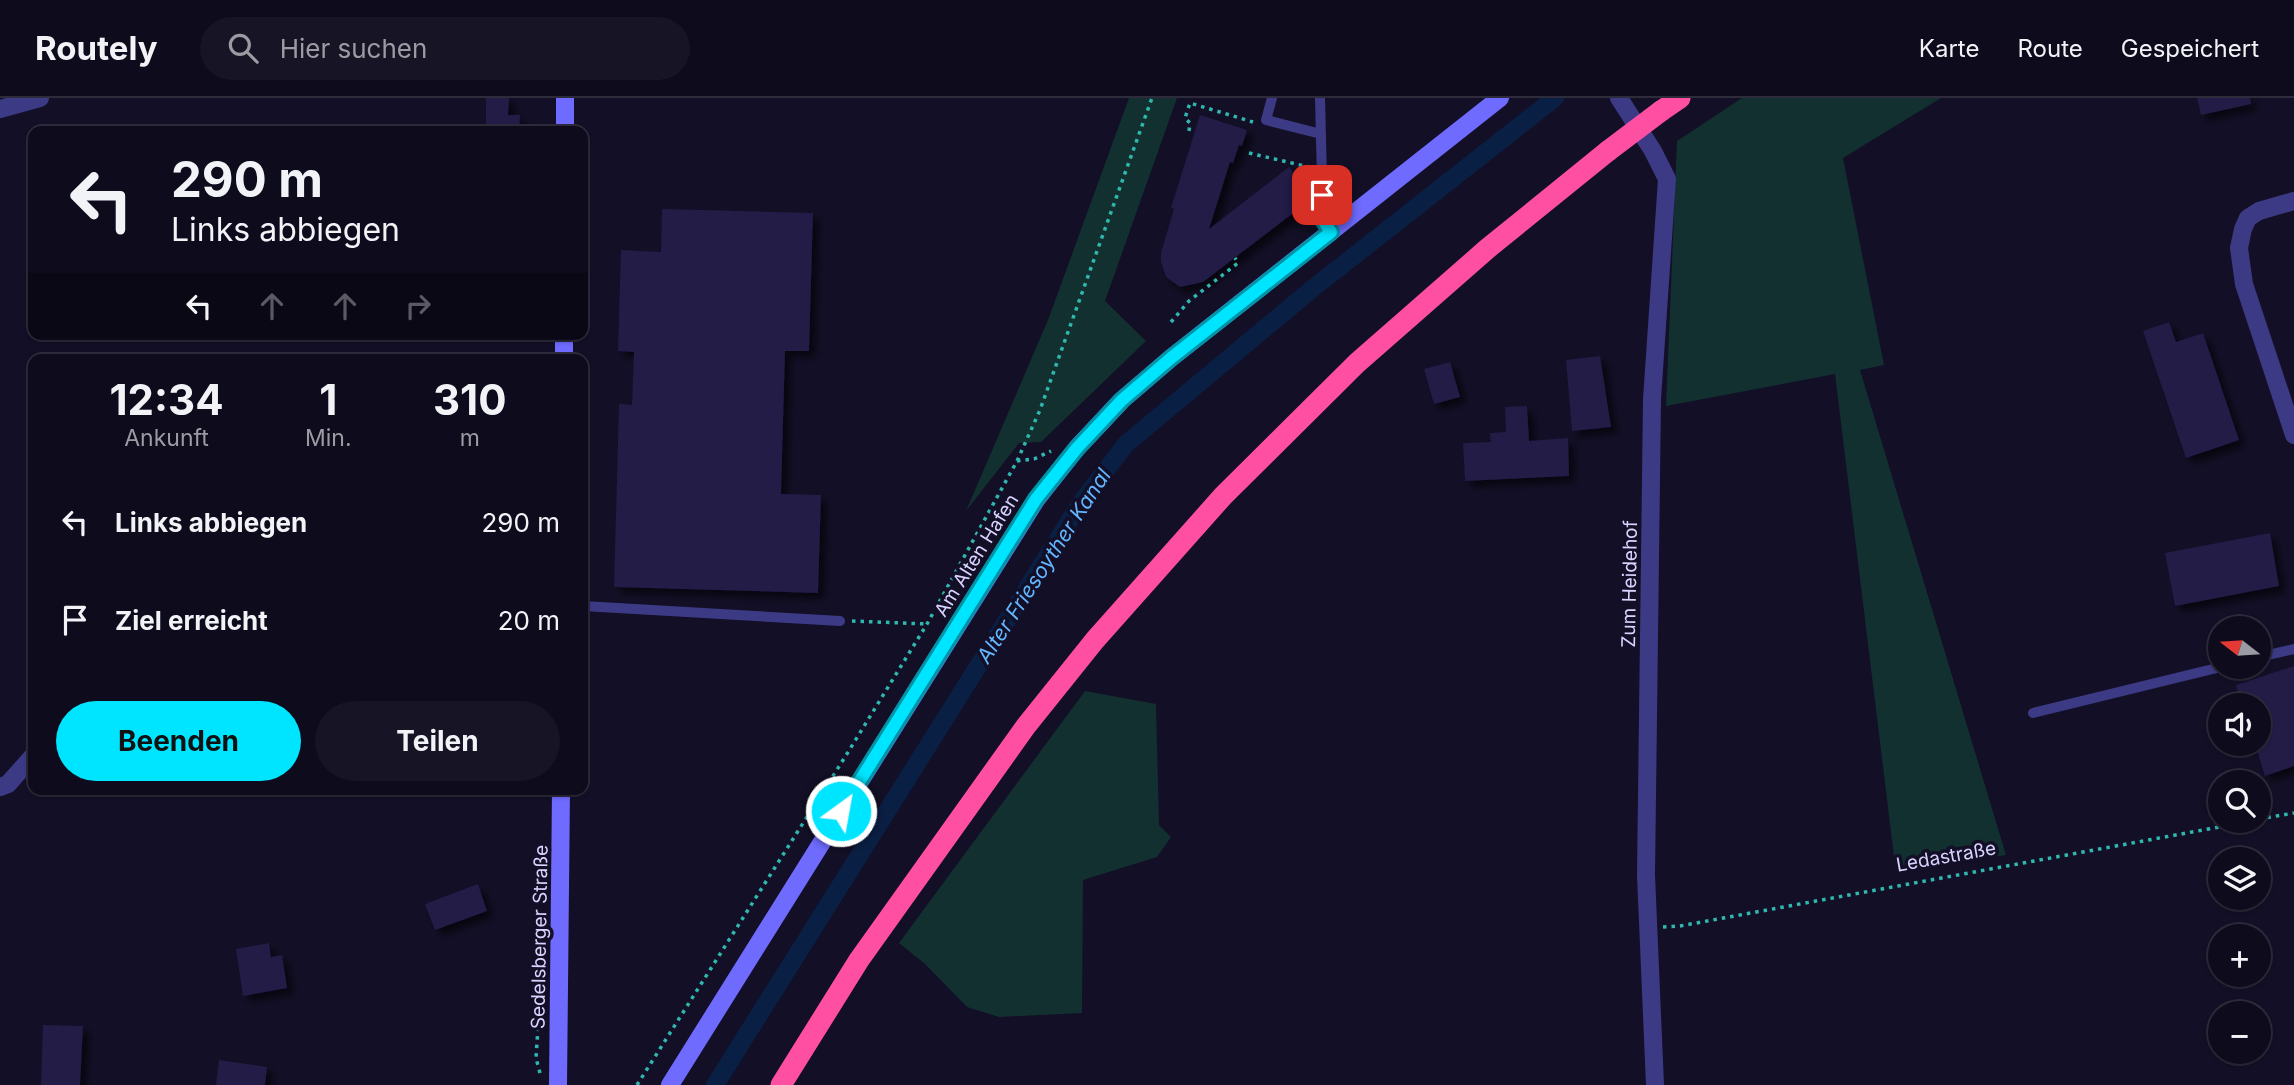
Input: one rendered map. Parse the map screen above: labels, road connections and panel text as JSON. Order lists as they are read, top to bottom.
{
  "streets": {
    "street": ["Am Alten Hafen", "Zum Heidehof", "Sedelsberger Straße"],
    "path": ["Ledastraße"]
  },
  "crossings": [
    ["Zum Heidehof", "Ledastraße"]
  ],
  "water": ["Alter Friesoyther Kanal"],
  "north": "left",
  "page": {
    "header": "Routely",
    "search": "Hier suchen",
    "nav": ["Karte", "Route", "Gespeichert"],
    "turn": ["290 m", "Links abbiegen"],
    "eta": [
      "12:34",
      "Ankunft",
      "1",
      "Min.",
      "310",
      "m"
    ],
    "list": [
      {
        "name": "Links abbiegen",
        "value": "290 m"
      },
      {
        "name": "Ziel erreicht",
        "value": "20 m"
      }
    ],
    "map_buttons": ["+", "−"],
    "buttons": ["Beenden", "Teilen"]
  }
}
